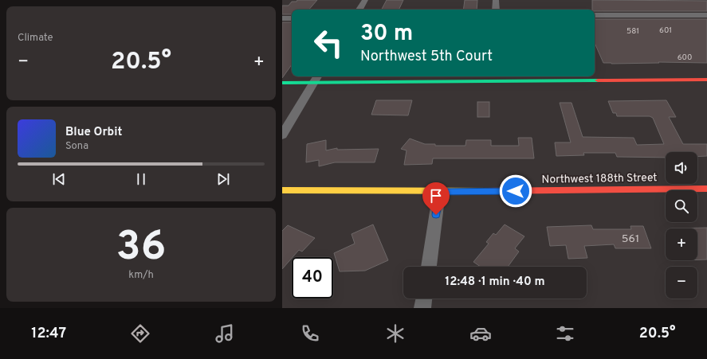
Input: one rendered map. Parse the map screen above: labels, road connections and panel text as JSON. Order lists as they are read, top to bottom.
{
  "streets": {
    "street": ["Northwest 188th Street"]
  },
  "house_numbers": [
    "601",
    "581",
    "600",
    "561"
  ],
  "page": {
    "tile": [
      "Climate",
      ["36", "km/h"]
    ],
    "turn": ["30 m", "Northwest 5th Court"],
    "heat": ["−", "20.5°", "+"],
    "song": ["Blue Orbit", "Sona"],
    "map_buttons": ["+", "−"],
    "limit": "40",
    "trip": "12:48 · 1 min · 40 m",
    "tabs": ["12:47", "20.5°"]
  }
}
